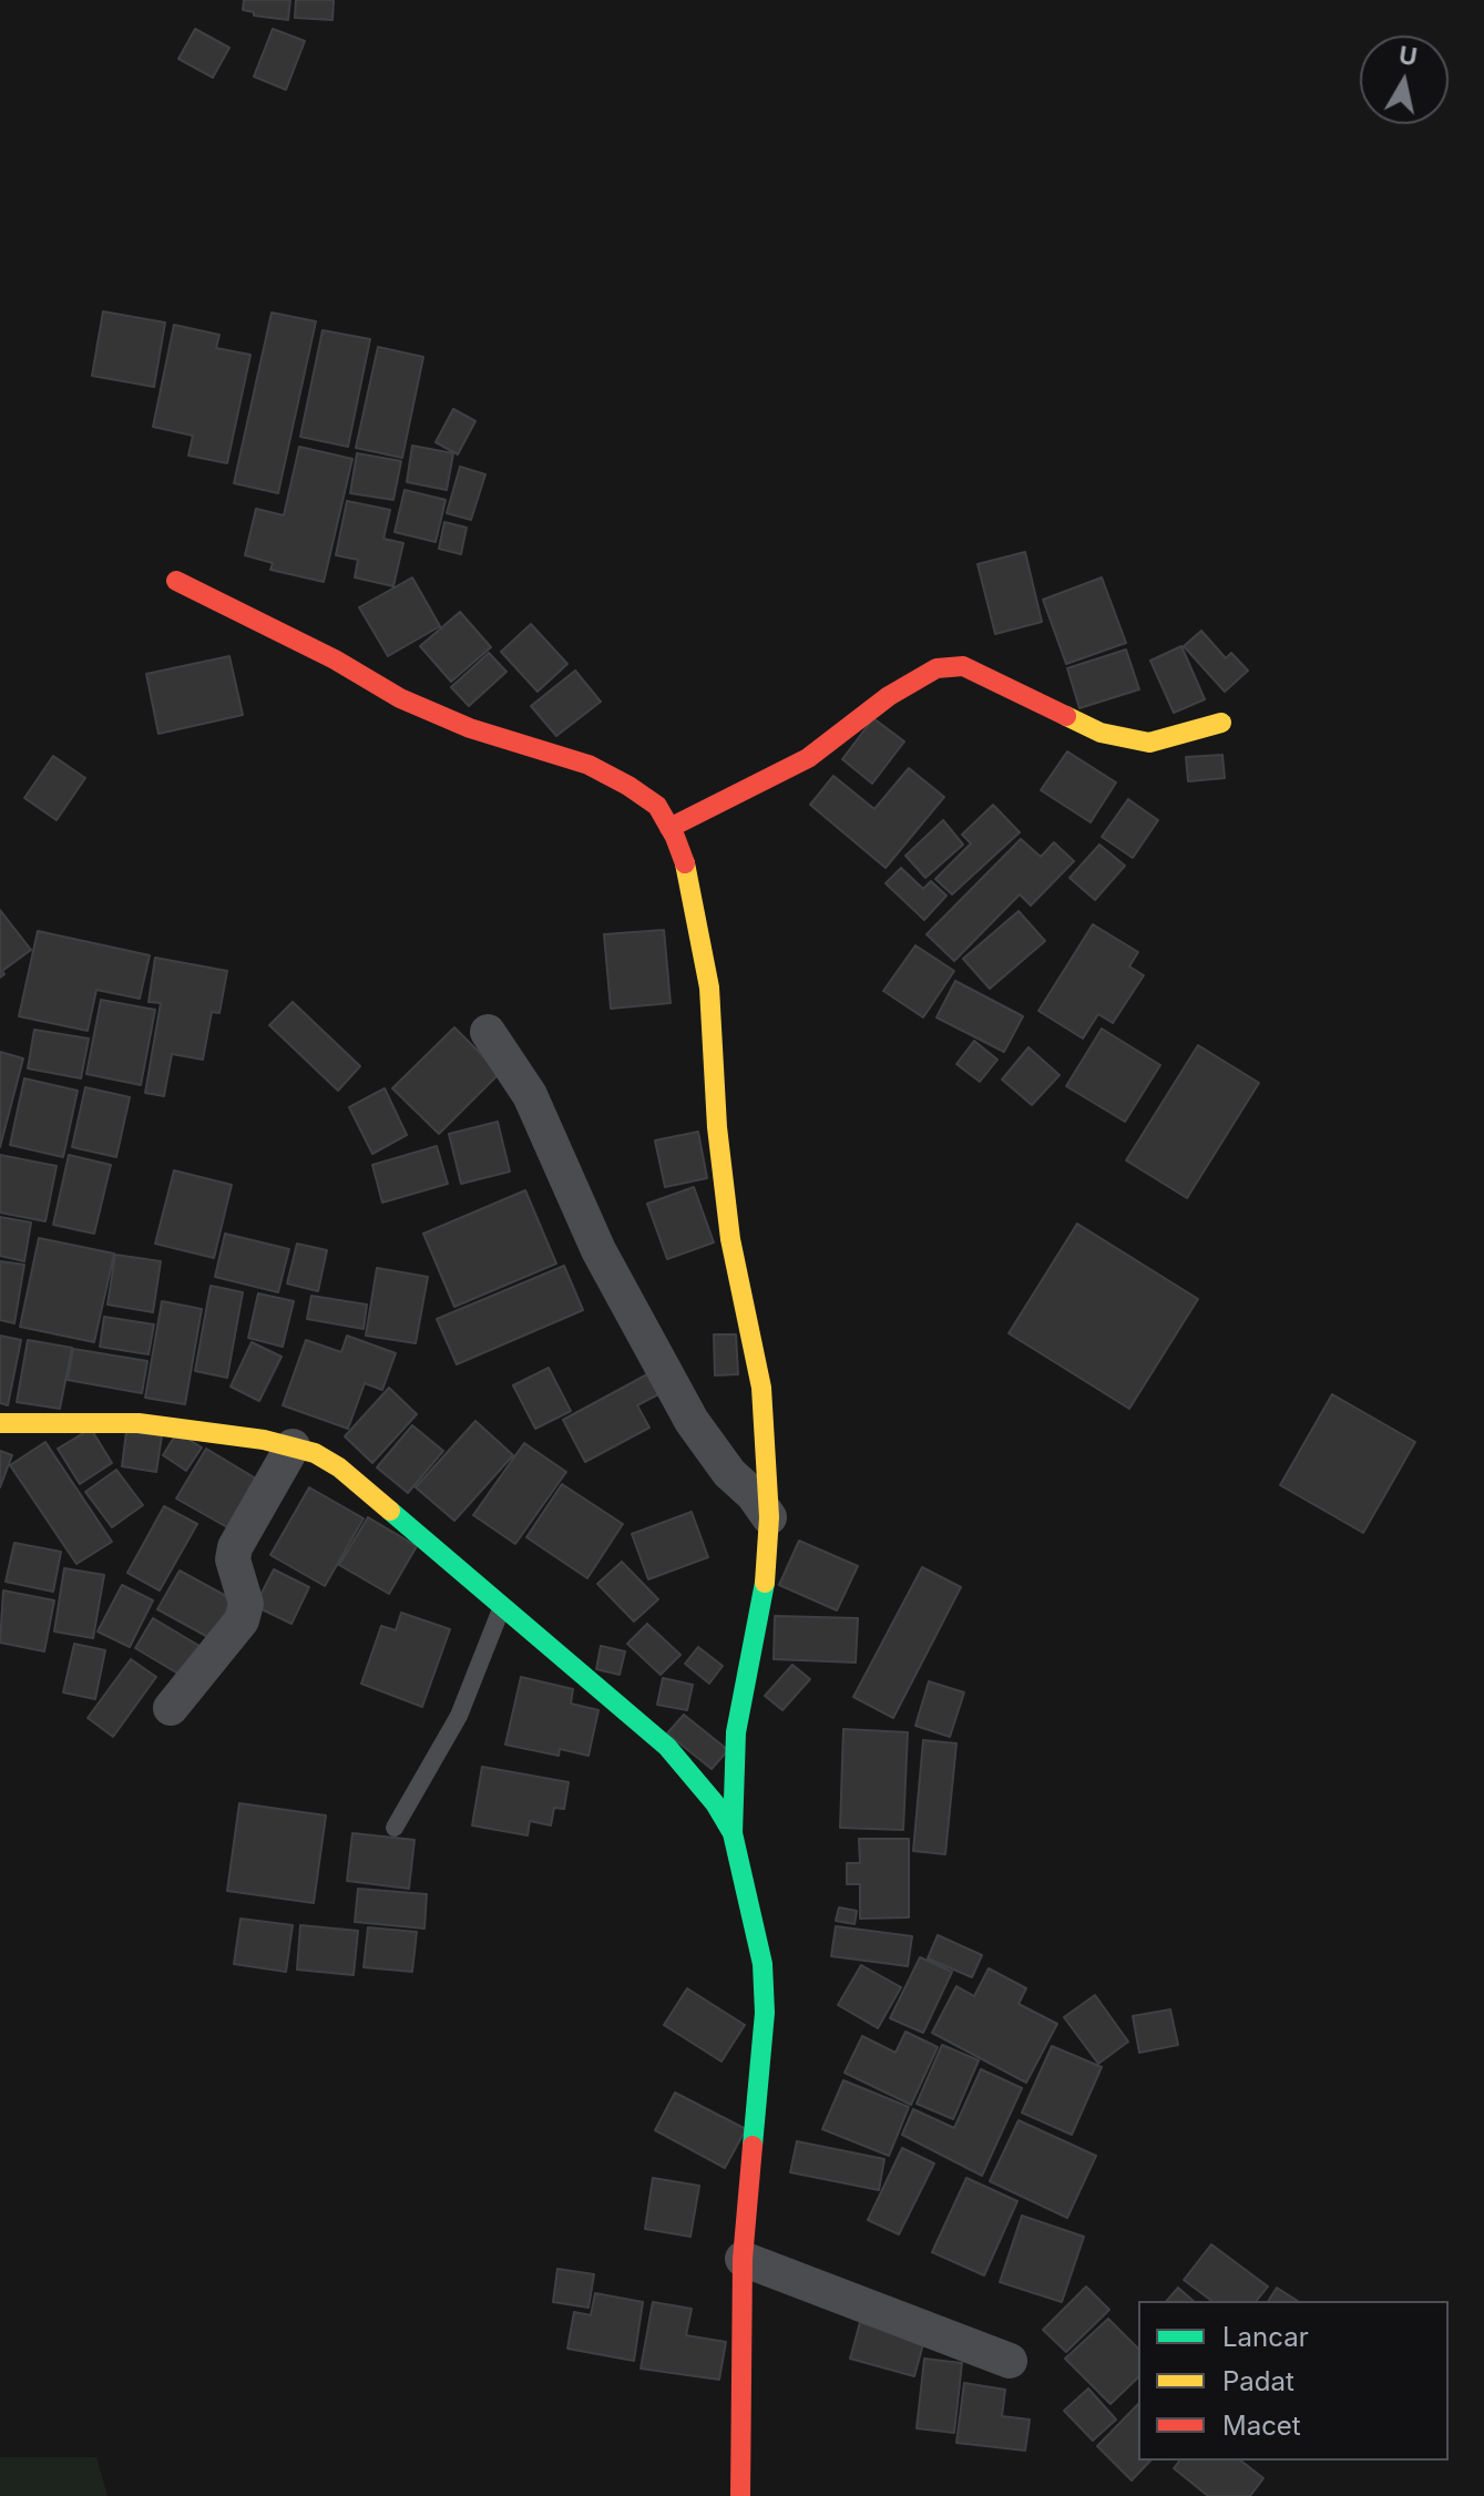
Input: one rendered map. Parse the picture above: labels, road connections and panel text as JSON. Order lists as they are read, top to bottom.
{
  "legend": ["Lancar", "Padat", "Macet"],
  "north": "top"
}
